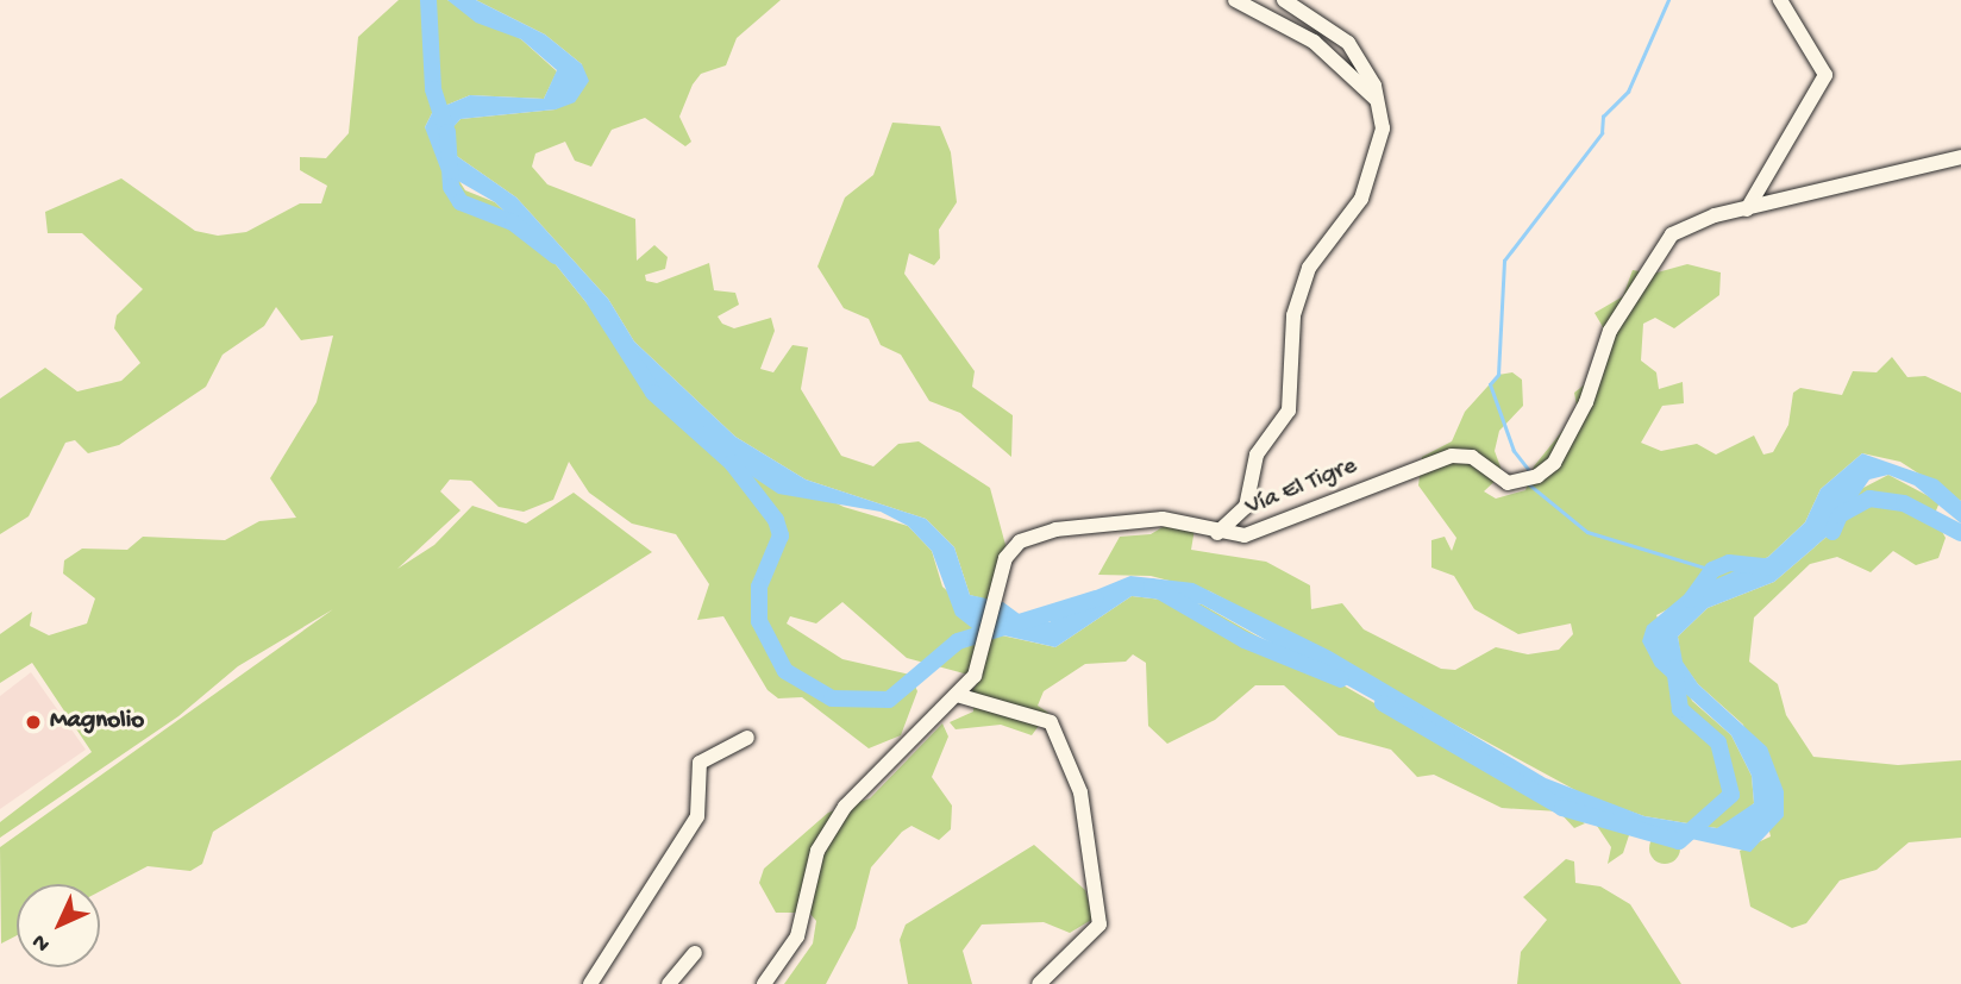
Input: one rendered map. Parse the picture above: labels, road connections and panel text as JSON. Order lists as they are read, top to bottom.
{
  "streets": {
    "street": ["Vía El Tigre"]
  },
  "places": ["Magnolio"],
  "north": "bottom left"
}
